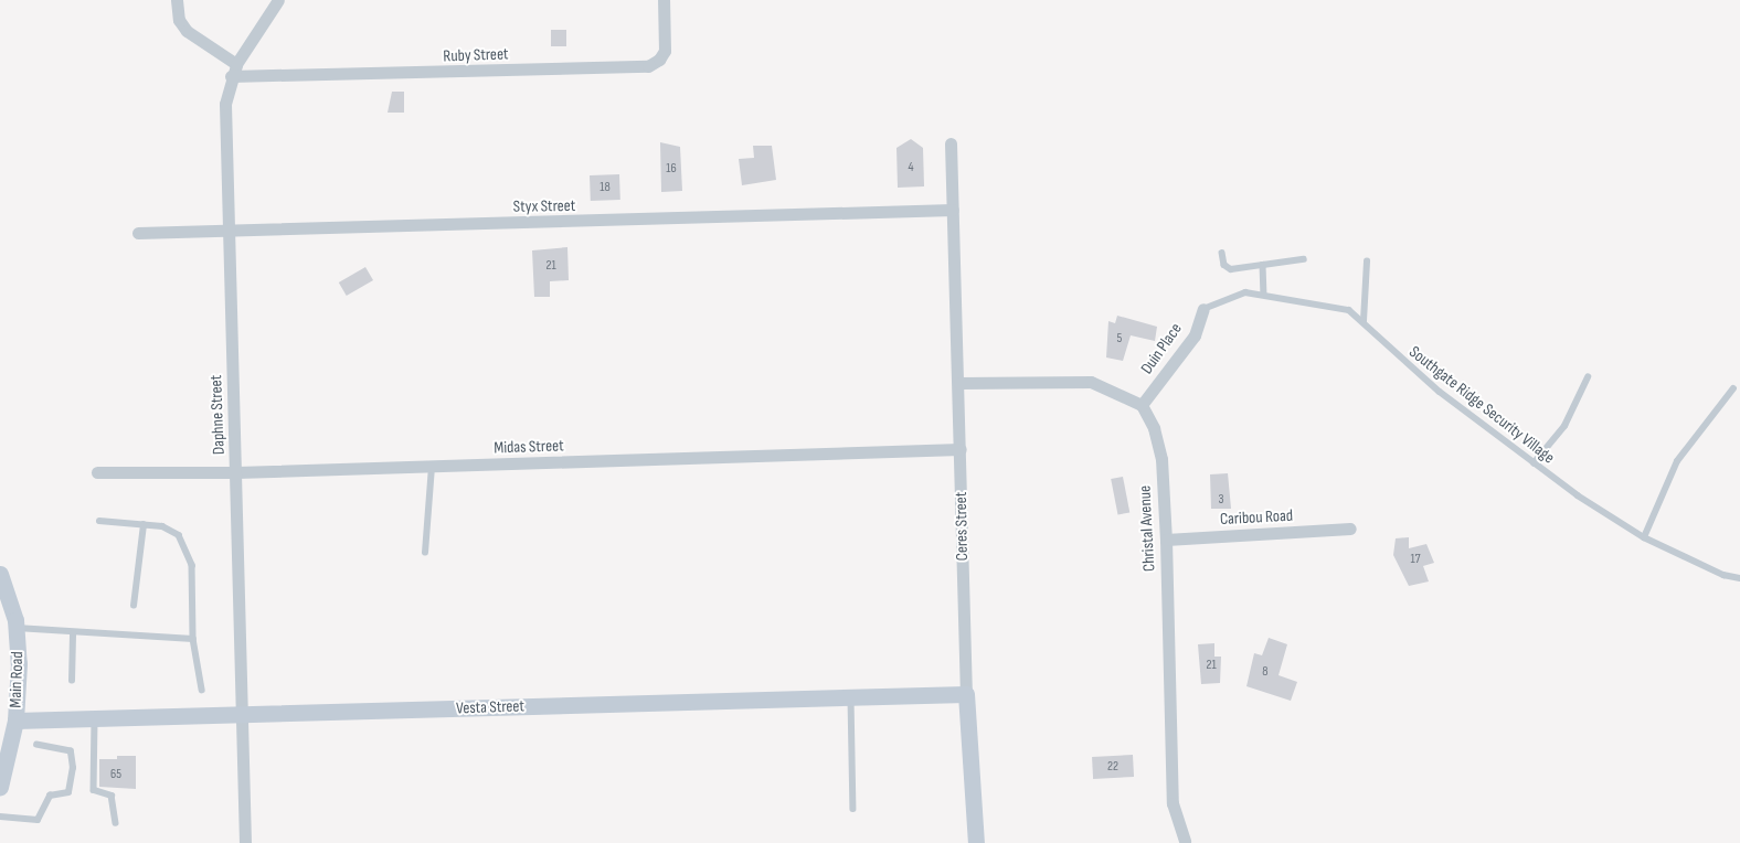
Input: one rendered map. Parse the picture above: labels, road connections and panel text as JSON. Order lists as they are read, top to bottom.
{
  "streets": {
    "street": [
      "Ruby Street",
      "Styx Street",
      "Duin Place",
      "Daphne Street",
      "Midas Street",
      "Caribou Road",
      "Ceres Street",
      "Christal Avenue",
      "Main Road",
      "Vesta Street"
    ],
    "lane": ["Southgate Ridge Security Village"]
  },
  "crossings": [
    ["Ruby Street", "Daphne Street"],
    ["Styx Street", "Daphne Street"],
    ["Styx Street", "Ceres Street"],
    ["Duin Place", "Southgate Ridge Security Village"],
    ["Duin Place", "Christal Avenue"],
    ["Daphne Street", "Midas Street"],
    ["Daphne Street", "Vesta Street"],
    ["Midas Street", "Ceres Street"],
    ["Caribou Road", "Christal Avenue"],
    ["Ceres Street", "Vesta Street"],
    ["Main Road", "Vesta Street"]
  ],
  "house_numbers": [
    "4",
    "16",
    "18",
    "21",
    "5",
    "3",
    "17",
    "21",
    "8",
    "22",
    "65"
  ]
}
